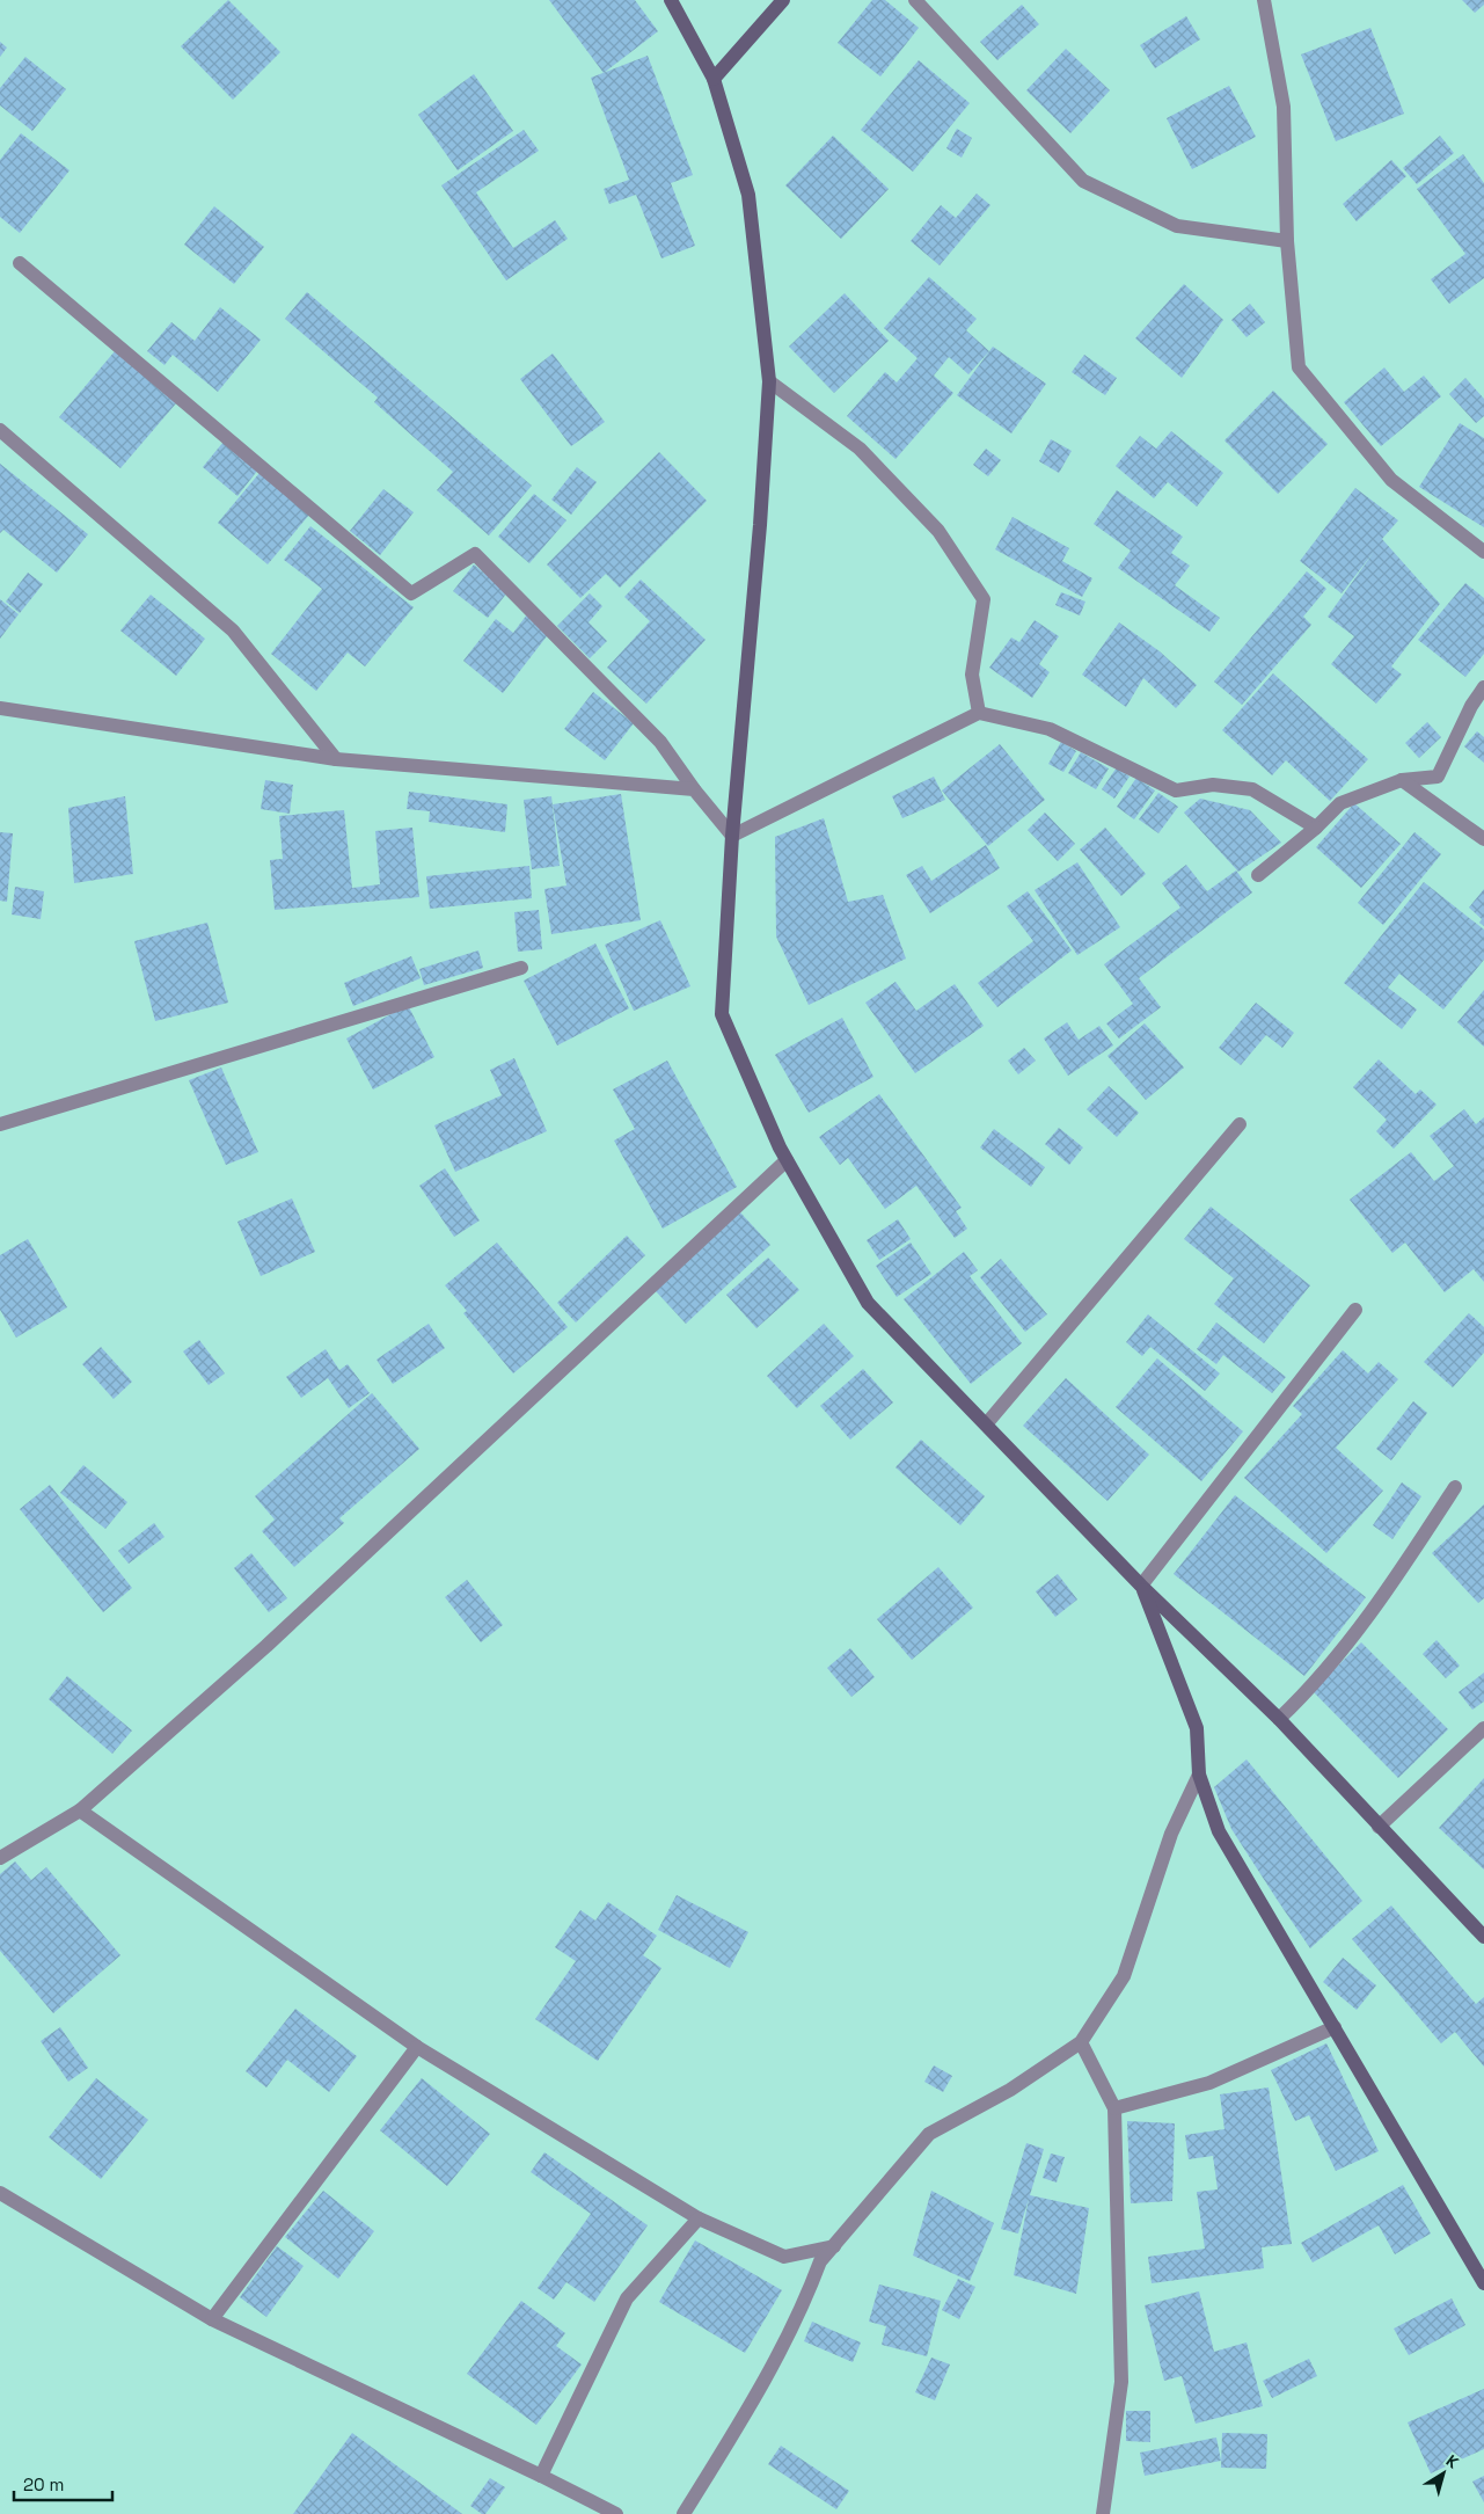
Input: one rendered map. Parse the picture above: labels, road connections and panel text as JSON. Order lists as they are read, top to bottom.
{
  "scale_bar": "20 m",
  "north": "top right"
}
